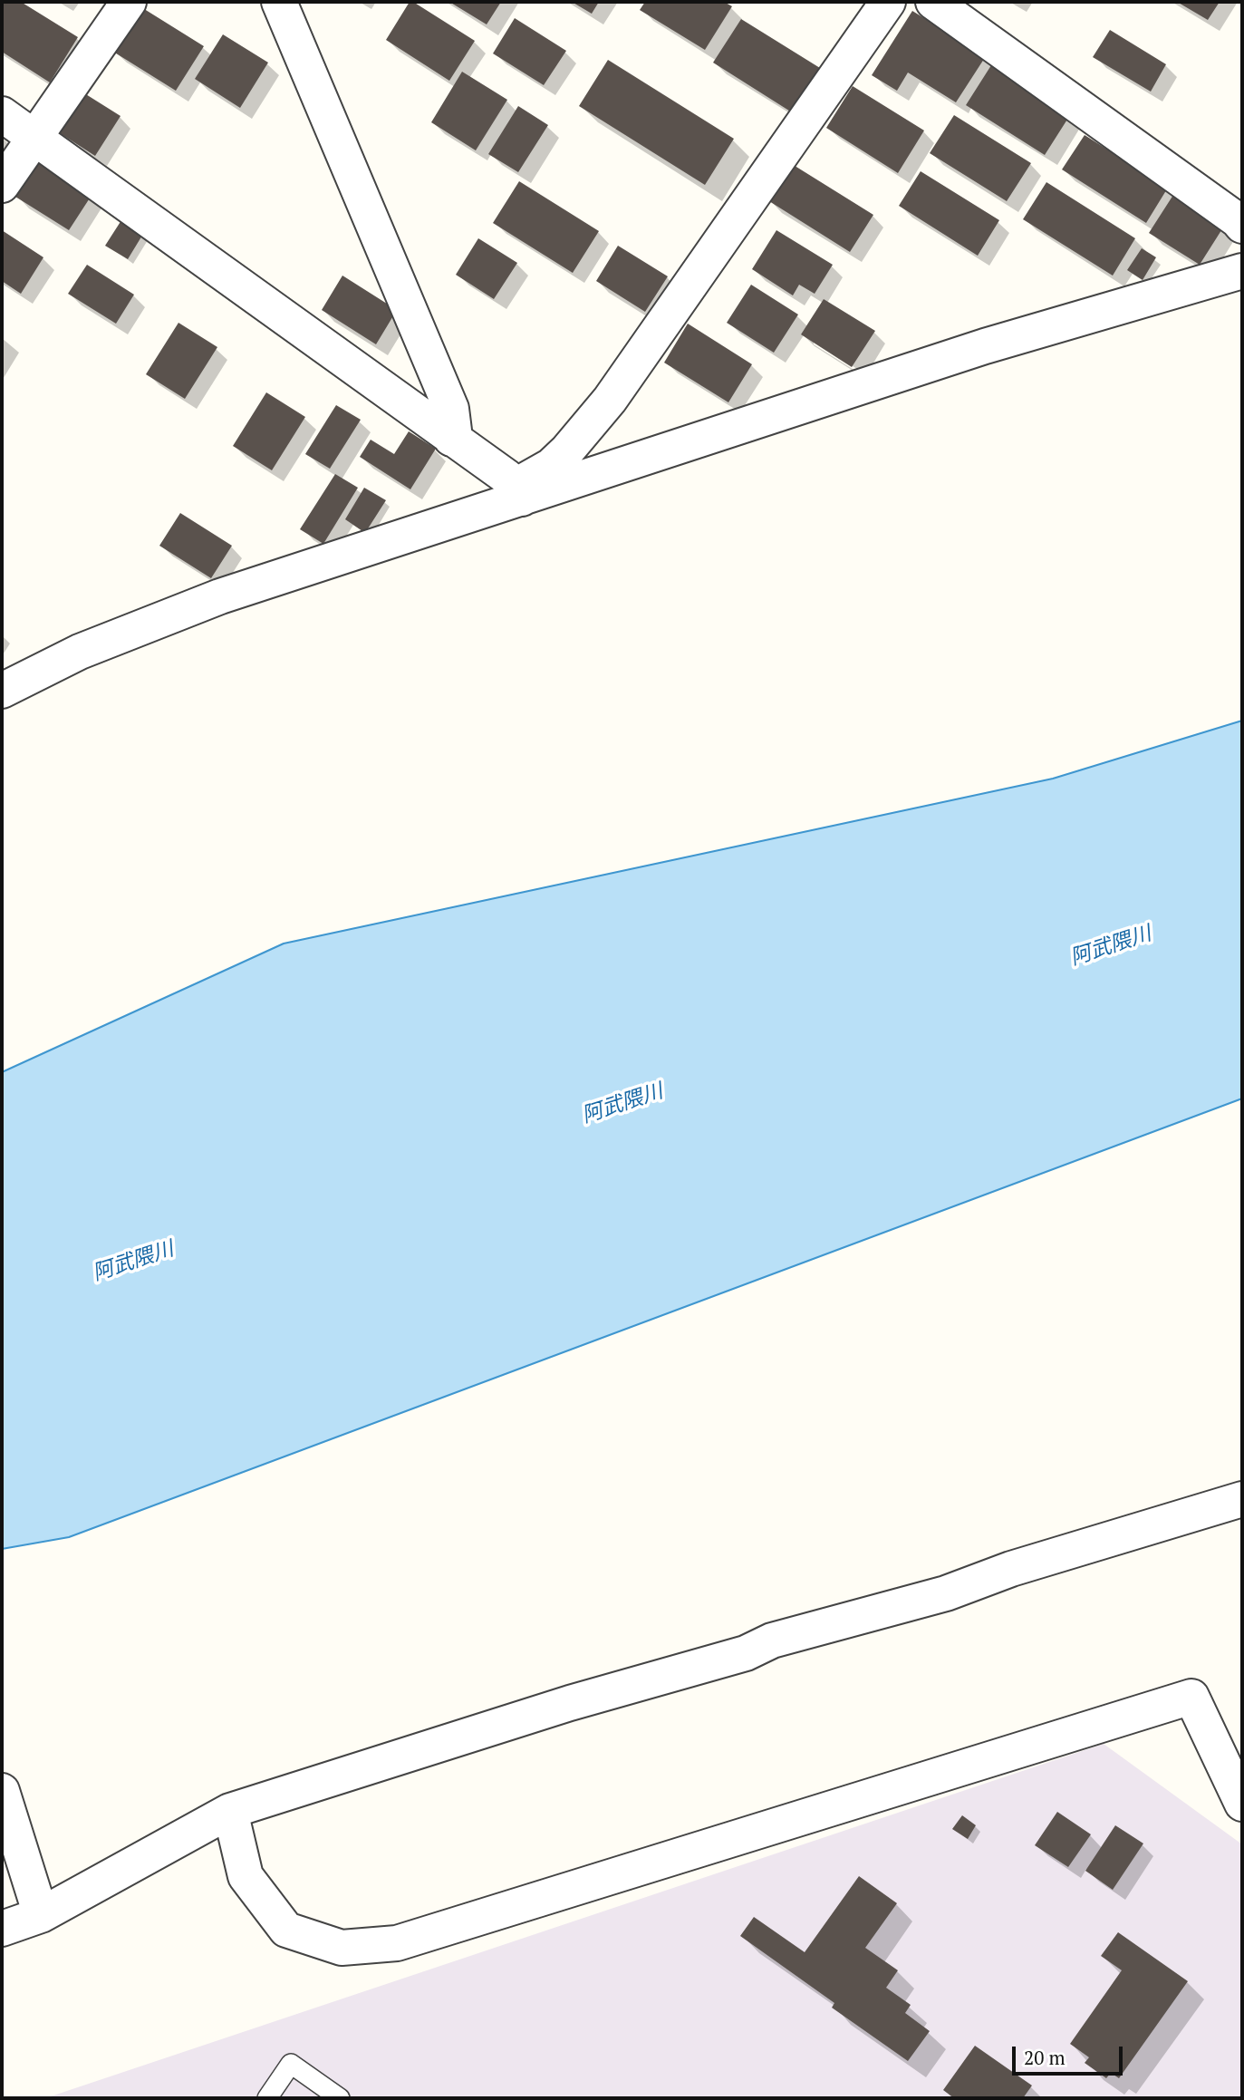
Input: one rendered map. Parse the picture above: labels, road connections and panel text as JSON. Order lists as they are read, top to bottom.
{
  "water": ["阿武隈川"],
  "scale_bar": "20 m"
}
